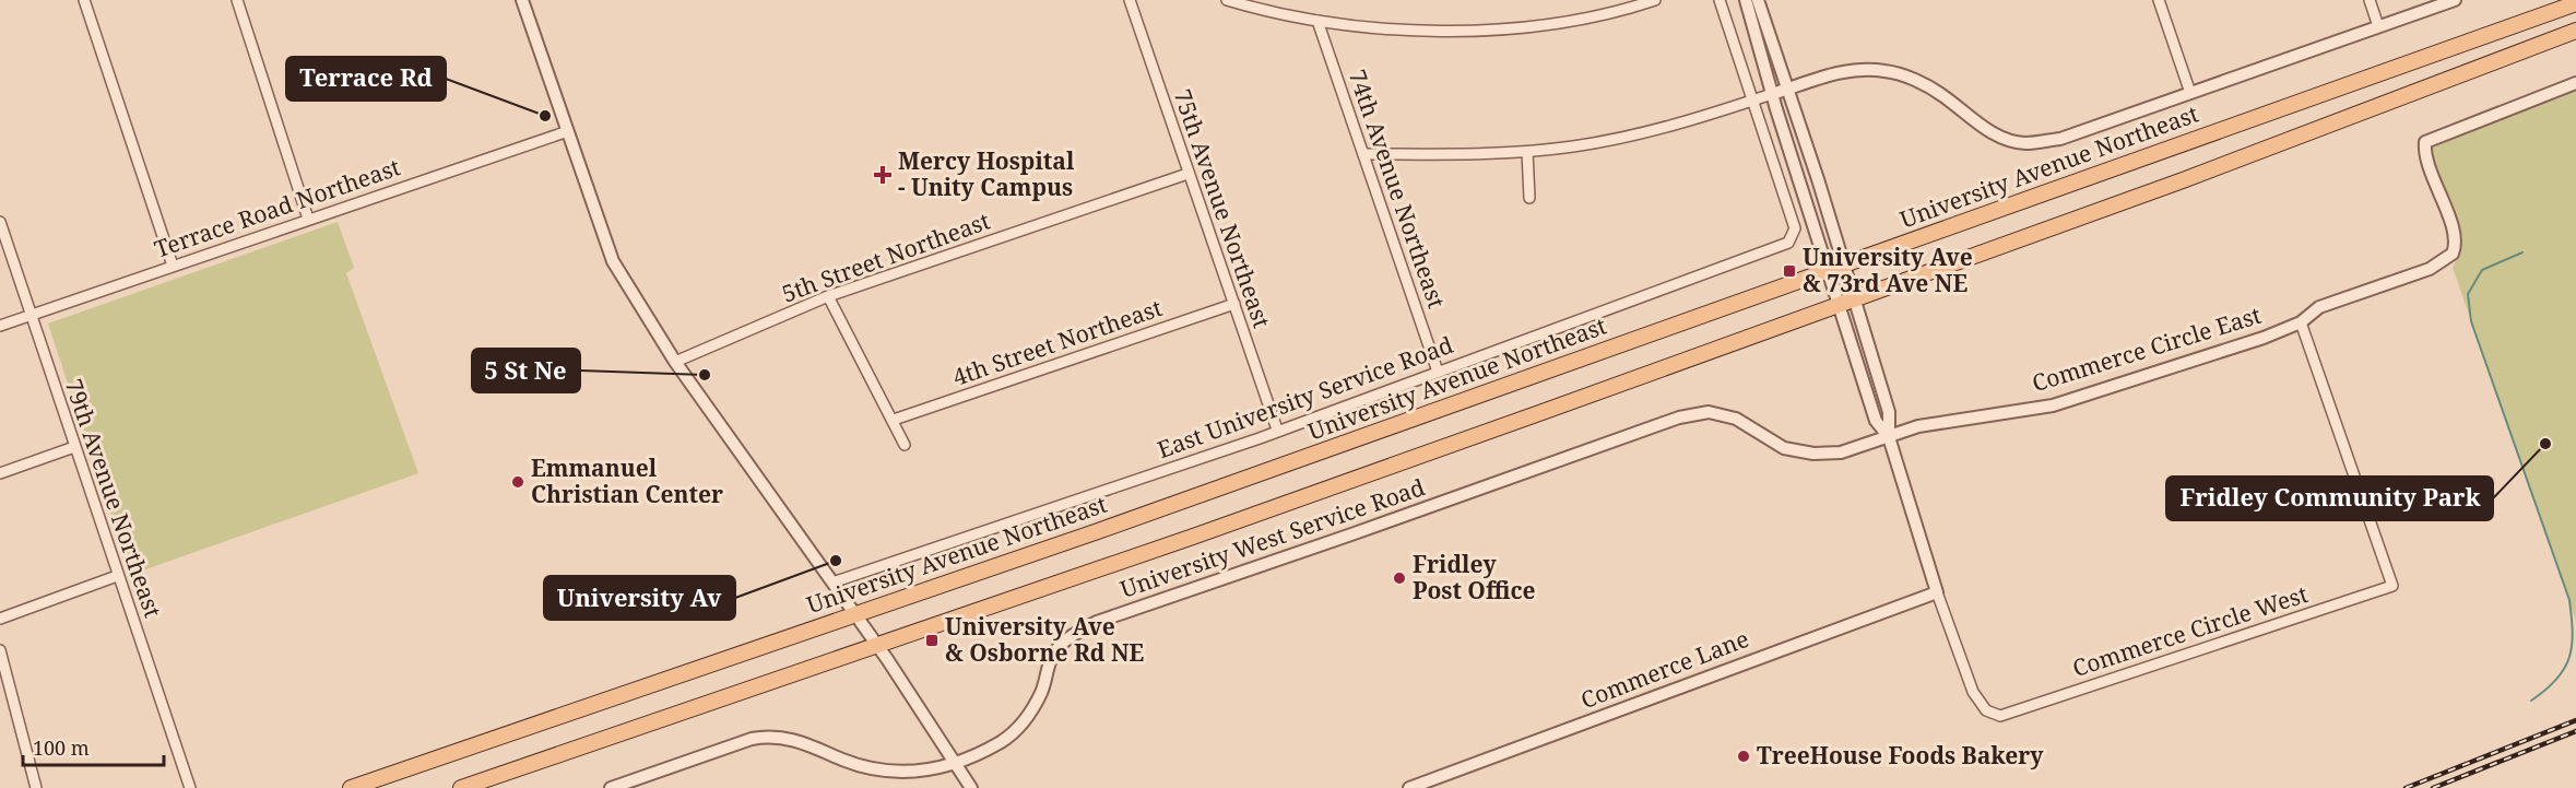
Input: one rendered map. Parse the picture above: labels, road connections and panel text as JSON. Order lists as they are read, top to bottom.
{
  "streets": {
    "main road": ["University Avenue Northeast"],
    "street": [
      "74th Avenue Northeast",
      "Terrace Road Northeast",
      "75th Avenue Northeast",
      "5th Street Northeast",
      "4th Street Northeast",
      "Commerce Circle East",
      "East University Service Road",
      "79th Avenue Northeast",
      "University West Service Road",
      "Commerce Circle West",
      "Commerce Lane"
    ]
  },
  "crossings": [
    ["74th Avenue Northeast", "East University Service Road"],
    ["Terrace Road Northeast", "79th Avenue Northeast"],
    ["75th Avenue Northeast", "5th Street Northeast"],
    ["75th Avenue Northeast", "4th Street Northeast"],
    ["75th Avenue Northeast", "East University Service Road"],
    ["Commerce Circle East", "University West Service Road"],
    ["Commerce Circle East", "Commerce Circle West"],
    ["Commerce Circle West", "Commerce Lane"]
  ],
  "places": {
    "other": [
      "Terrace Rd",
      "5 St Ne",
      "Fridley Community Park",
      "Emmanuel Christian Center",
      "University Av",
      "Fridley Post Office",
      "TreeHouse Foods Bakery"
    ],
    "health": ["Mercy Hospital - Unity Campus"],
    "transit": ["University Ave & 73rd Ave NE", "University Ave & Osborne Rd NE"]
  },
  "scale_bar": "100 m"
}
